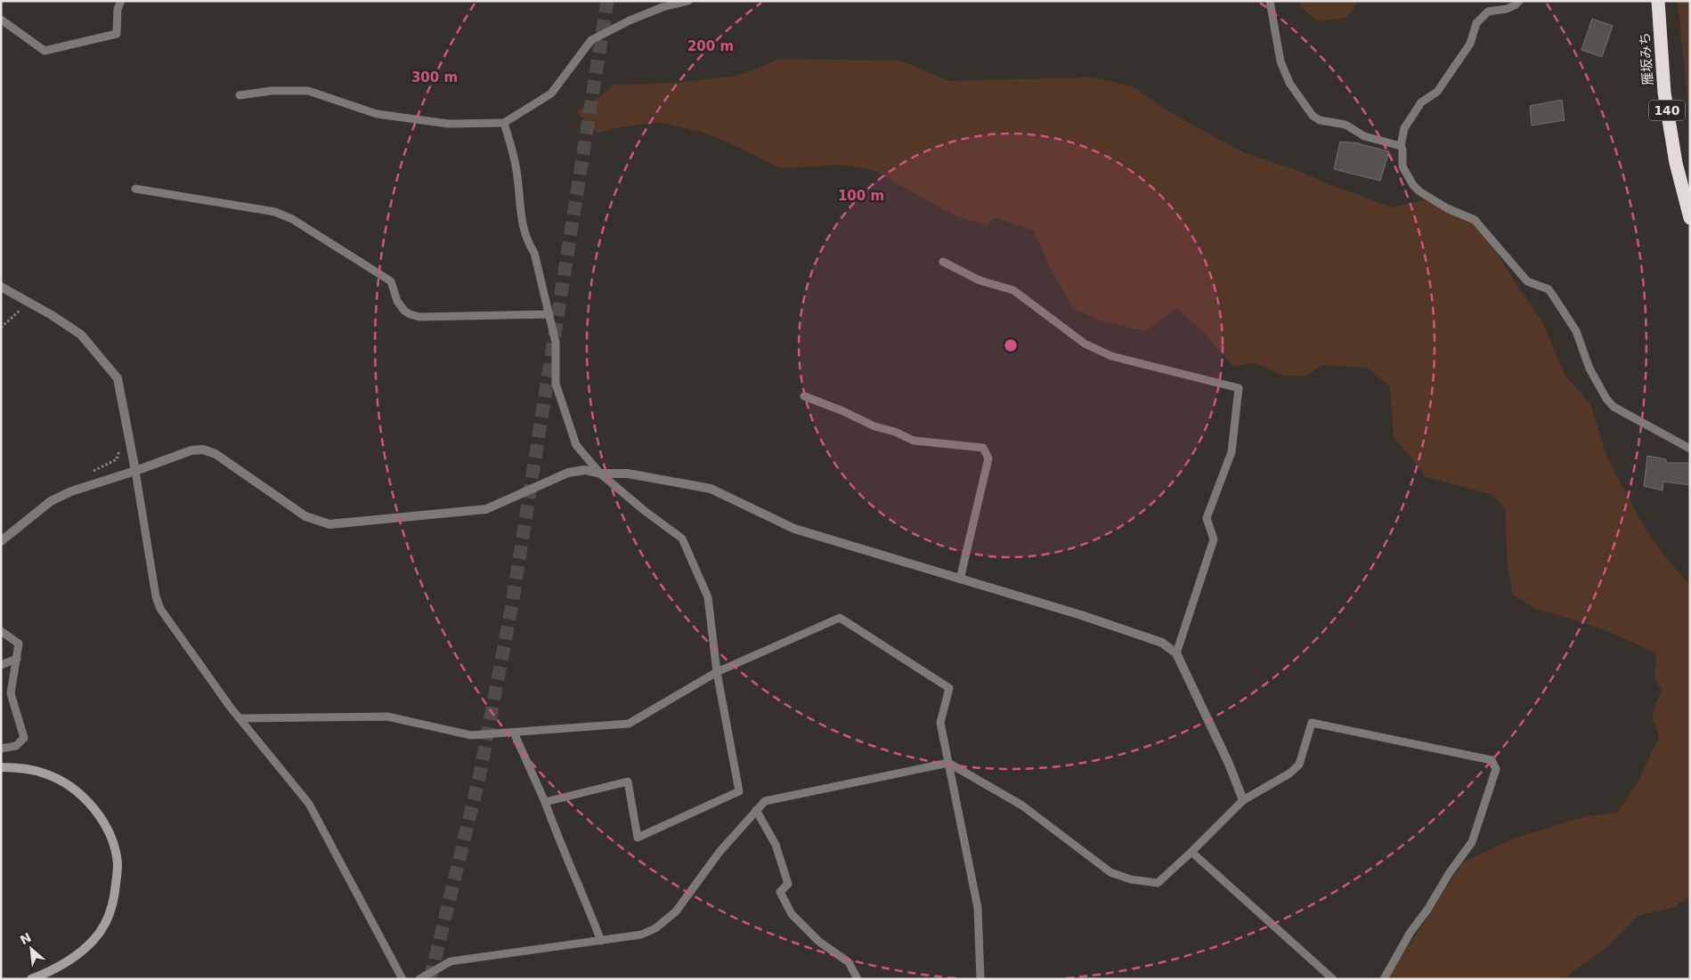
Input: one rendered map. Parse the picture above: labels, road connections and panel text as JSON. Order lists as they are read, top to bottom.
{
  "streets": {
    "highway": ["雁坂みち", "140"]
  },
  "north": "top left",
  "rings": ["200 m", "300 m", "100 m"]
}
